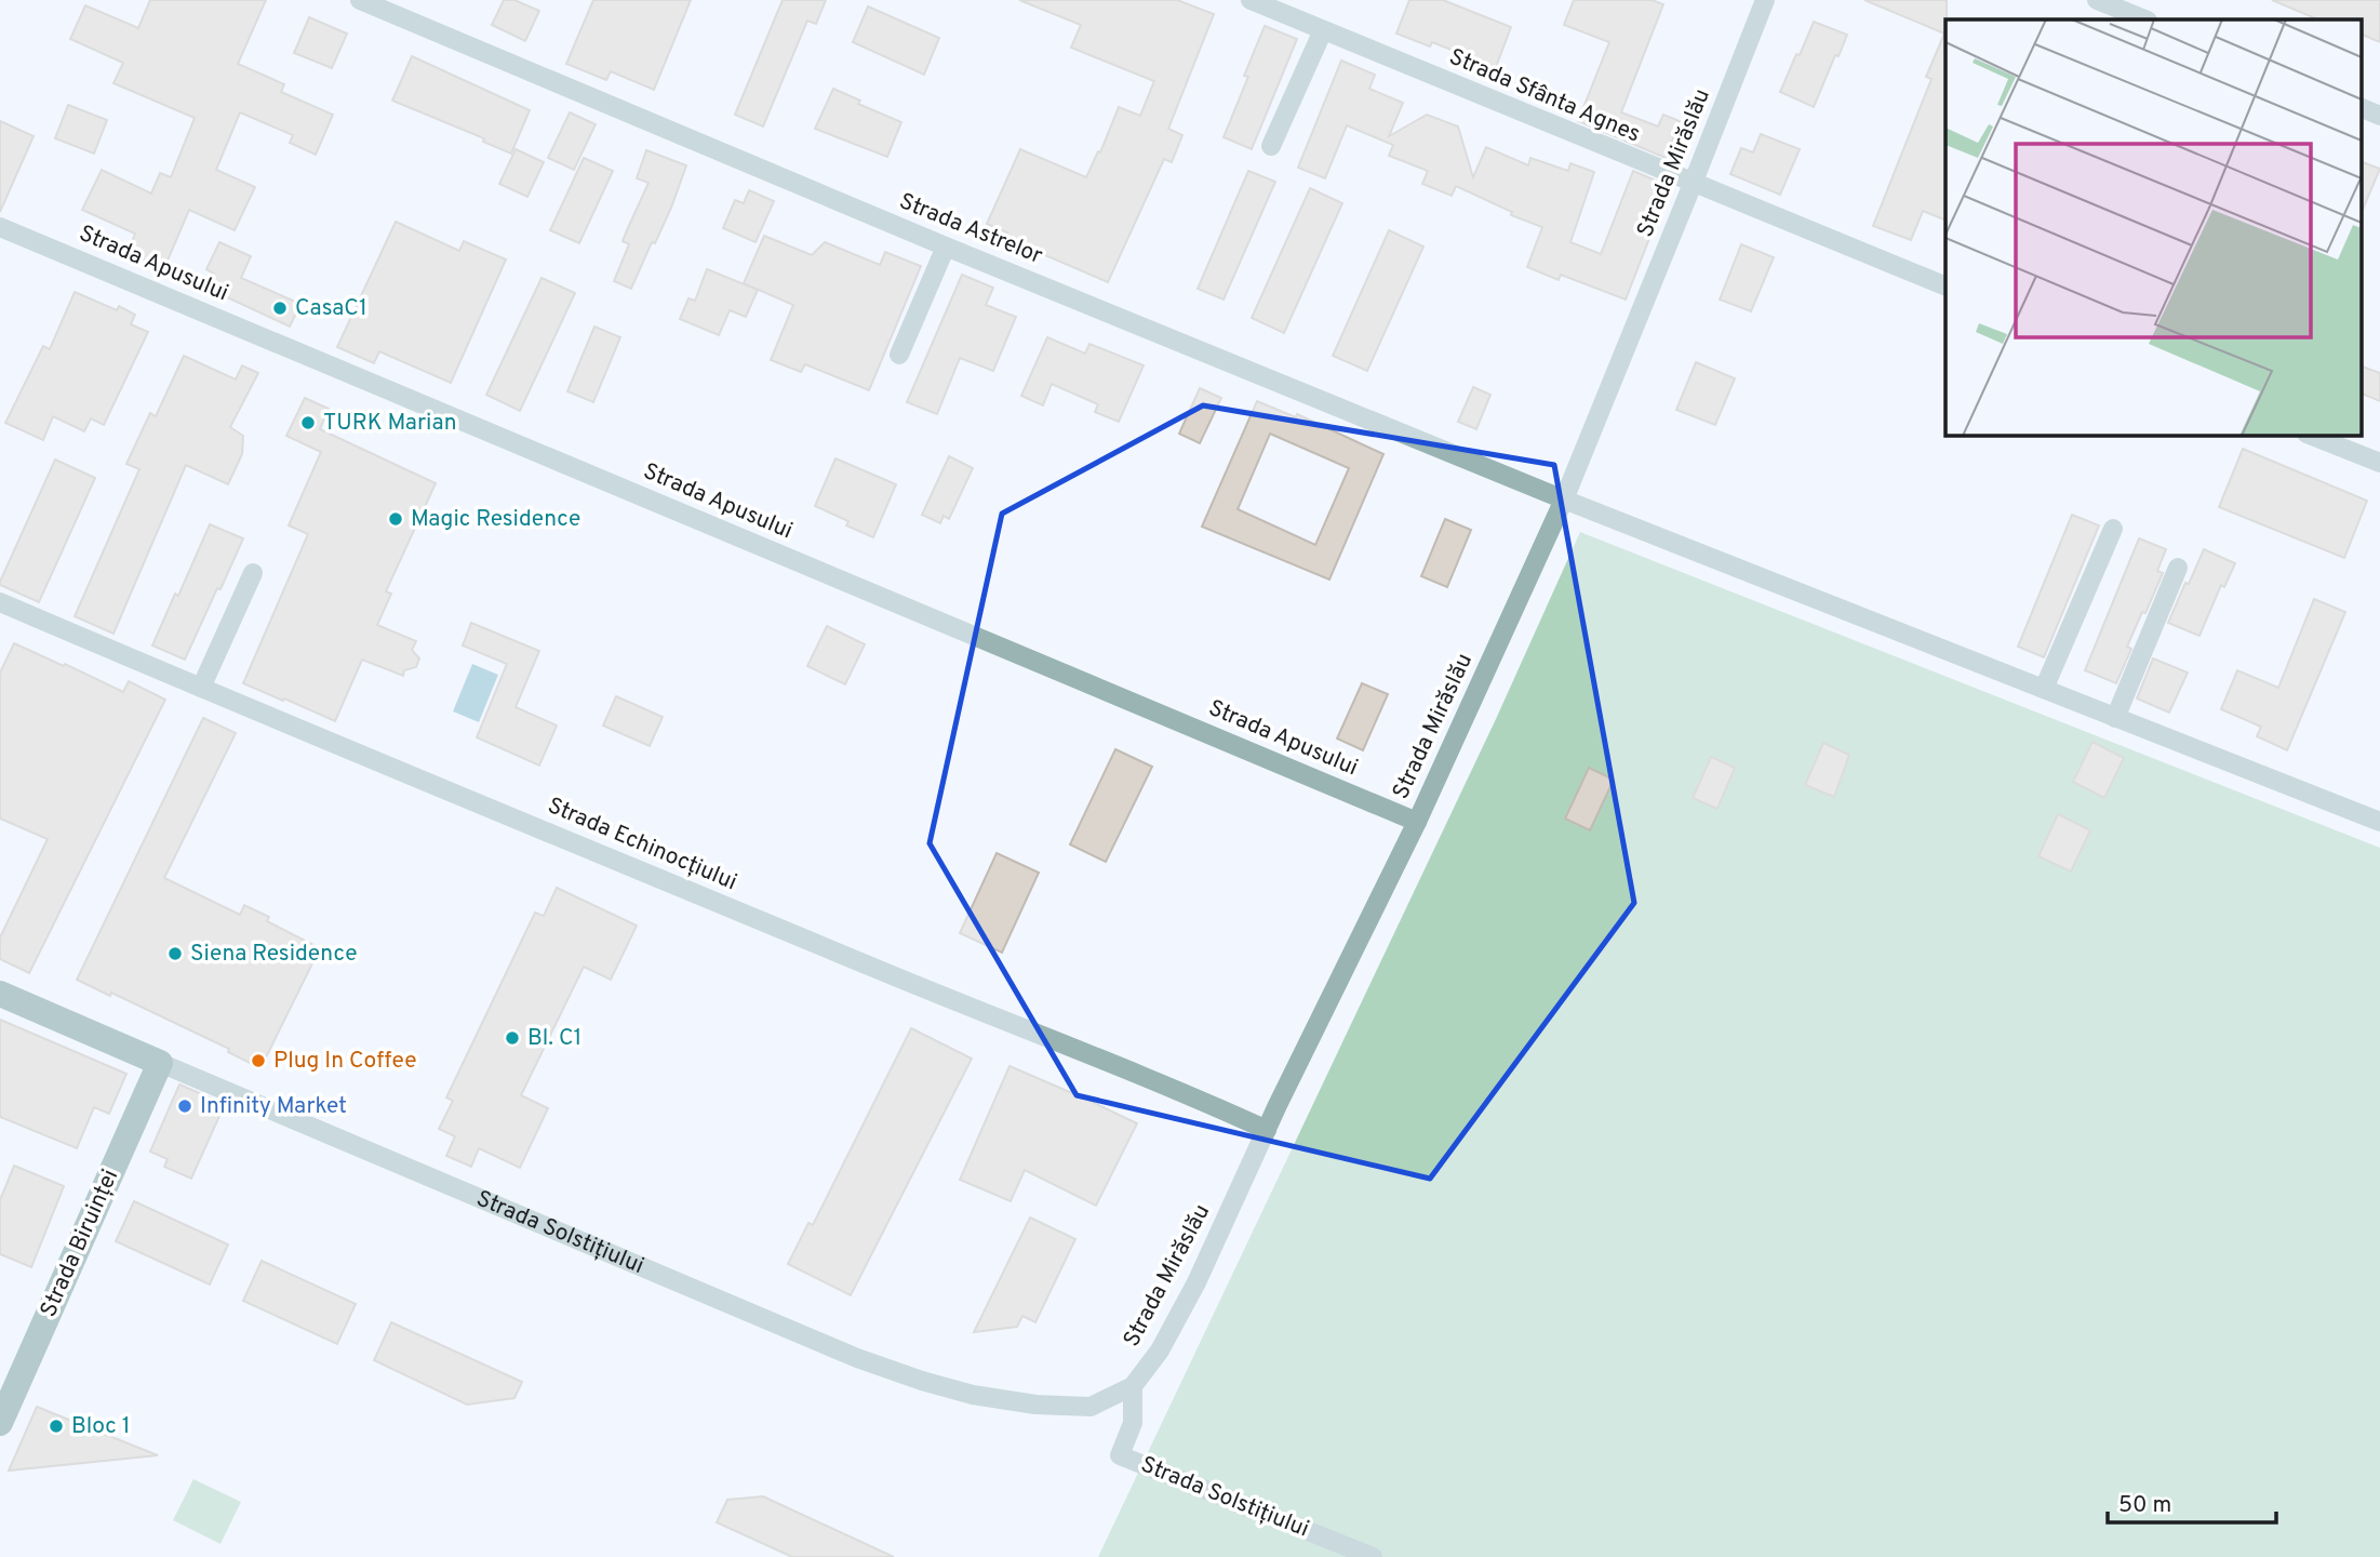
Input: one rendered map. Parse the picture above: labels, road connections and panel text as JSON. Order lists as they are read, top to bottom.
{
  "streets": {
    "street": [
      "Strada Sfânta Agnes",
      "Strada Mirăslău",
      "Strada Astrelor",
      "Strada Apusului",
      "Strada Echinocțiului",
      "Strada Solstițiului",
      "Strada Biruinței"
    ]
  },
  "crossings": [
    ["Strada Sfânta Agnes", "Strada Mirăslău"],
    ["Strada Mirăslău", "Strada Astrelor"],
    ["Strada Mirăslău", "Strada Apusului"],
    ["Strada Mirăslău", "Strada Echinocțiului"],
    ["Strada Mirăslău", "Strada Solstițiului"],
    ["Strada Solstițiului", "Strada Biruinței"]
  ],
  "places": [
    "CasaC1",
    "TURK Marian",
    "Magic Residence",
    "Siena Residence",
    "Bl. C1",
    "Plug In Coffee",
    "Infinity Market",
    "Bloc 1"
  ],
  "scale_bar": "50 m"
}
